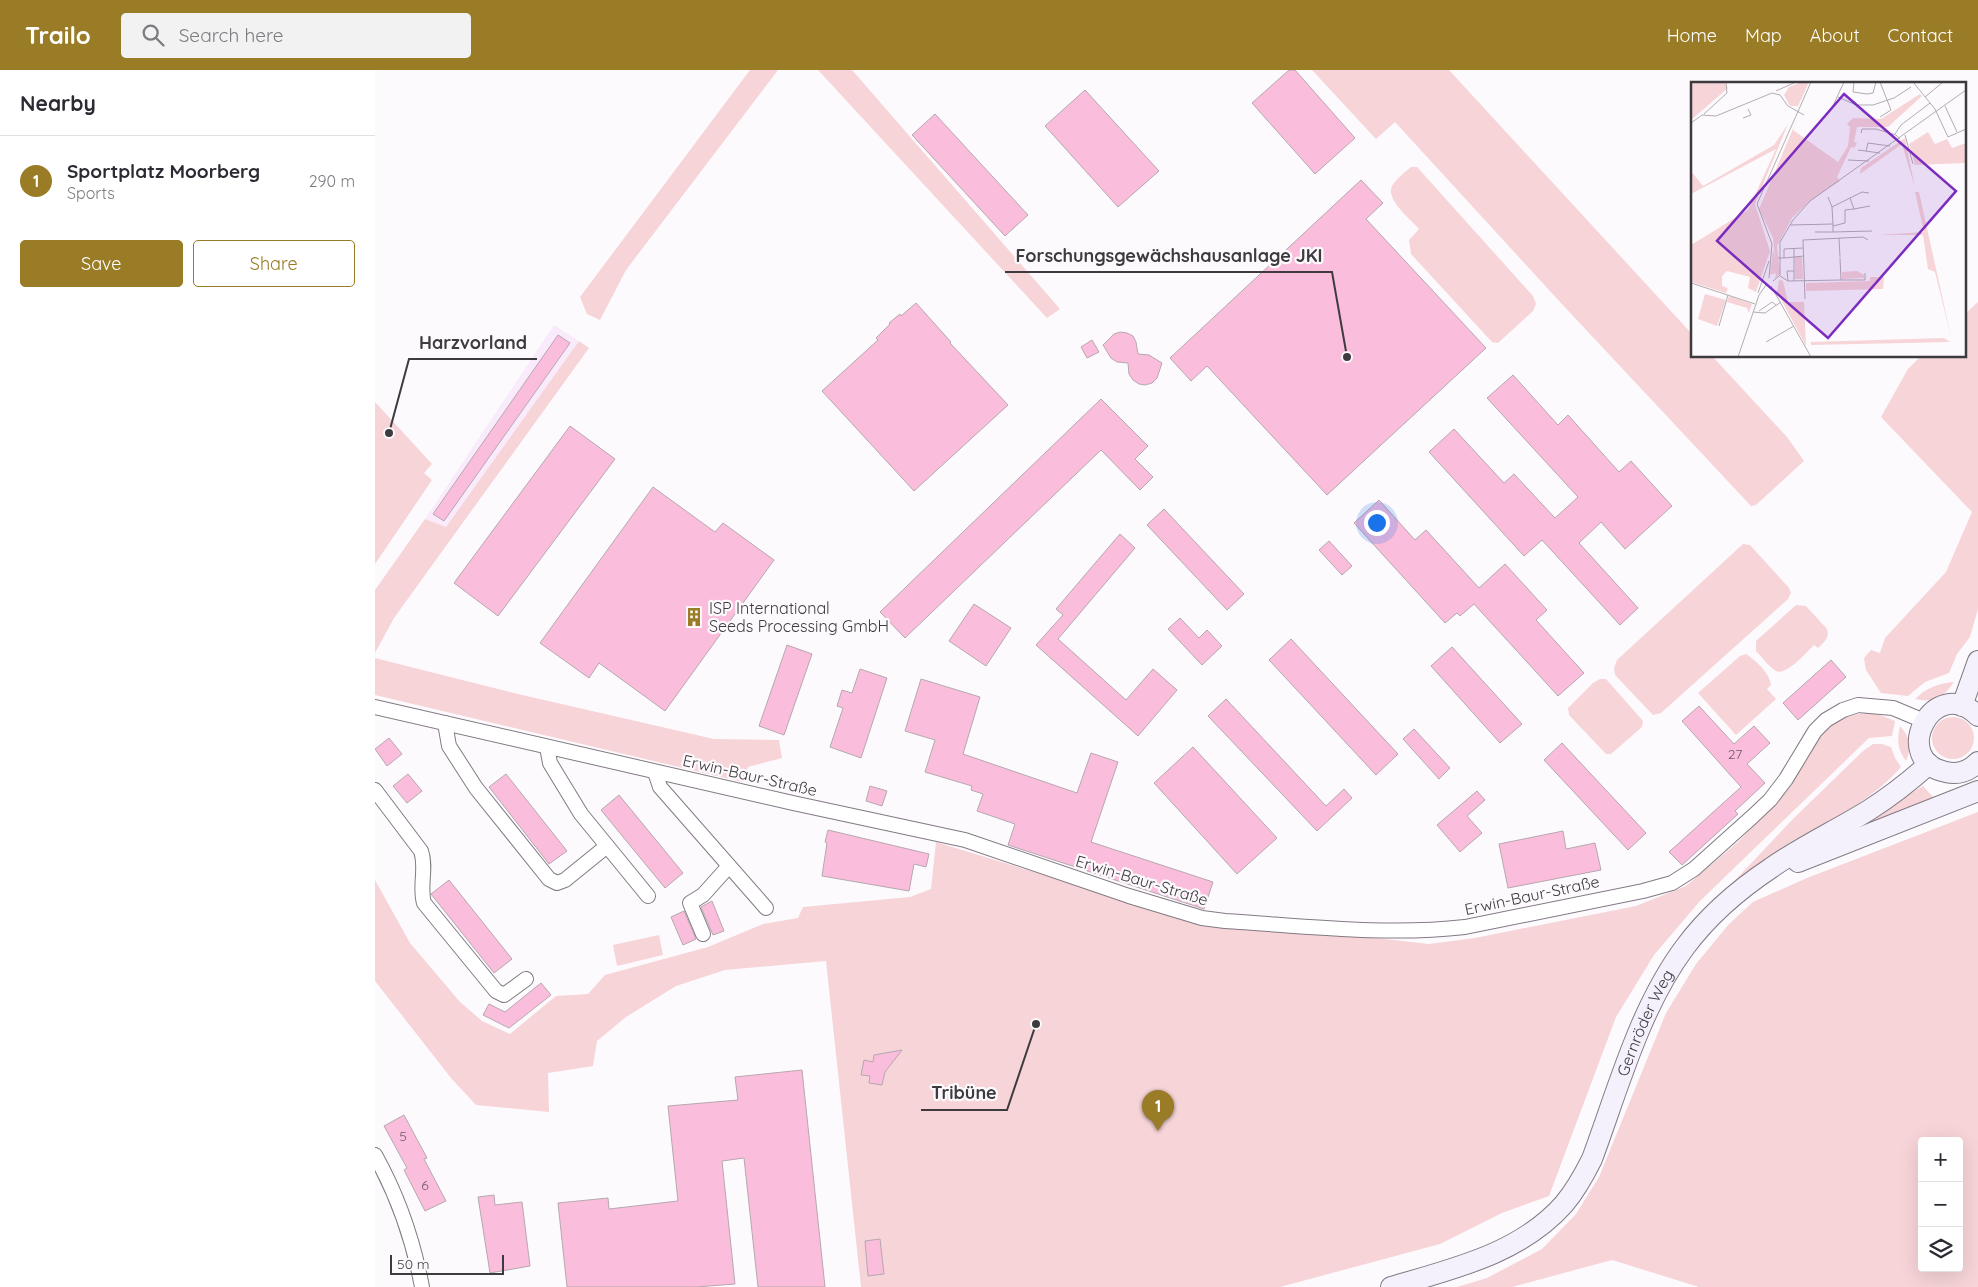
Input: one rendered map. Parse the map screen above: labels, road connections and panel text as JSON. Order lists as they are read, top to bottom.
{
  "streets": {
    "main road": ["Gernröder Weg"],
    "street": ["Erwin-Baur-Straße"]
  },
  "places": {
    "other": ["Forschungsgewächshausanlage JKI", "Harzvorland", "Tribüne"],
    "building": ["ISP International Seeds Processing GmbH"]
  },
  "house_numbers": ["27", "5", "6"],
  "scale_bar": "50 m",
  "page": {
    "header": "Trailo",
    "search": "Search here",
    "nav": [
      "Home",
      "Map",
      "About",
      "Contact"
    ],
    "heading": "Nearby",
    "list": [
      {
        "mark": "1",
        "name": "Sportplatz Moorberg",
        "note": "Sports",
        "value": "290 m"
      }
    ],
    "buttons": ["Save", "Share"],
    "pins": "1",
    "map_buttons": ["+", "−"],
    "scale": "50 m"
  }
}
